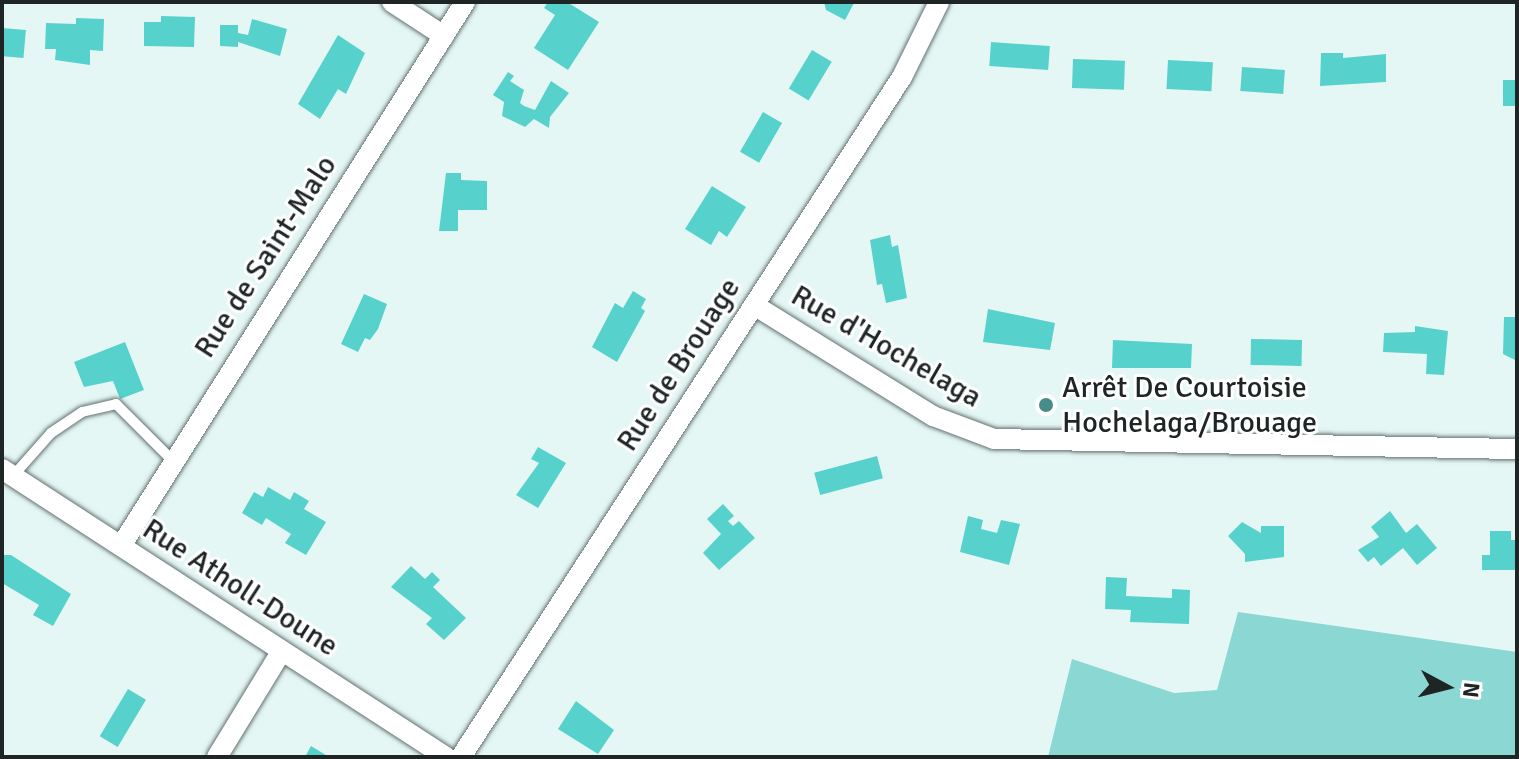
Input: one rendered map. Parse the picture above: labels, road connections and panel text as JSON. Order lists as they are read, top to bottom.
{
  "streets": {
    "street": [
      "Rue de Saint-Malo",
      "Rue d'Hochelaga",
      "Rue de Brouage",
      "Rue Atholl-Doune"
    ]
  },
  "crossings": [
    ["Rue de Saint-Malo", "Rue Atholl-Doune"],
    ["Rue d'Hochelaga", "Rue de Brouage"]
  ],
  "places": ["Arrêt De Courtoisie Hochelaga/Brouage"],
  "north": "right"
}
